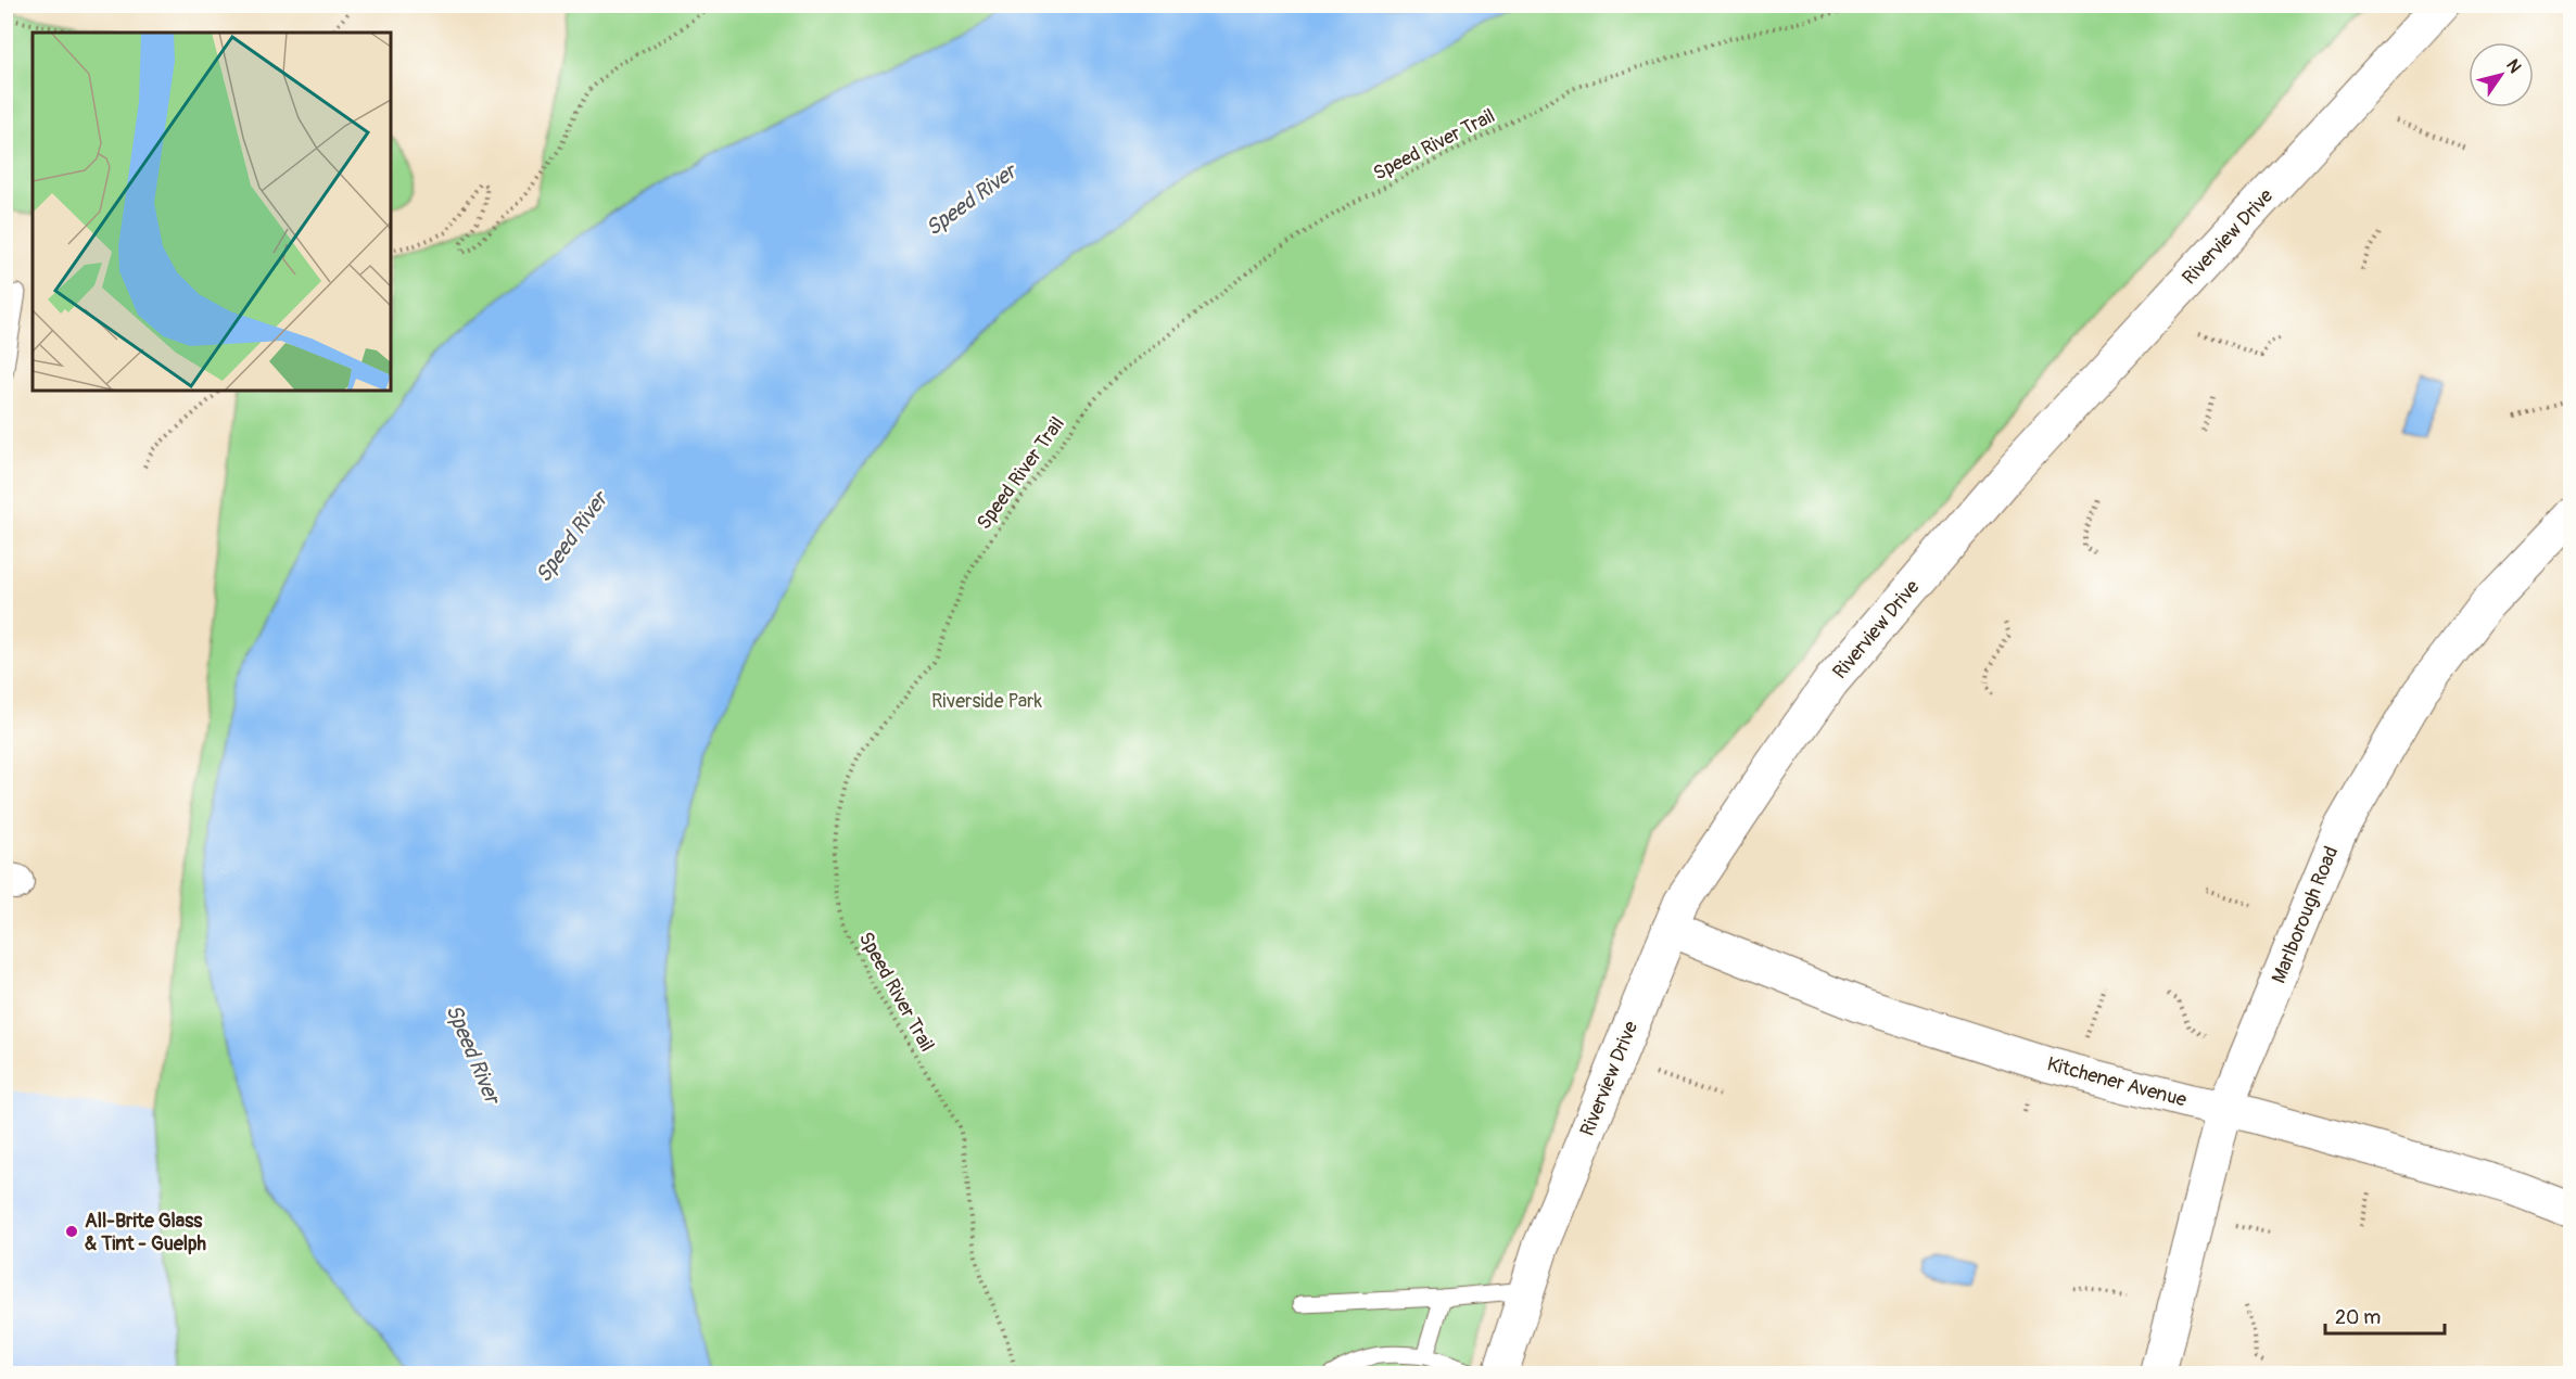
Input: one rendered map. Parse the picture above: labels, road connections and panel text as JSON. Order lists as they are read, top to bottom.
{
  "streets": {
    "street": ["Riverview Drive", "Marlborough Road", "Kitchener Avenue"],
    "path": ["Speed River Trail"]
  },
  "crossings": [
    ["Riverview Drive", "Kitchener Avenue"],
    ["Marlborough Road", "Kitchener Avenue"]
  ],
  "water": ["Speed River"],
  "parks": ["Riverside Park"],
  "places": ["All-Brite Glass & Tint - Guelph"],
  "scale_bar": "20 m",
  "north": "top right"
}
